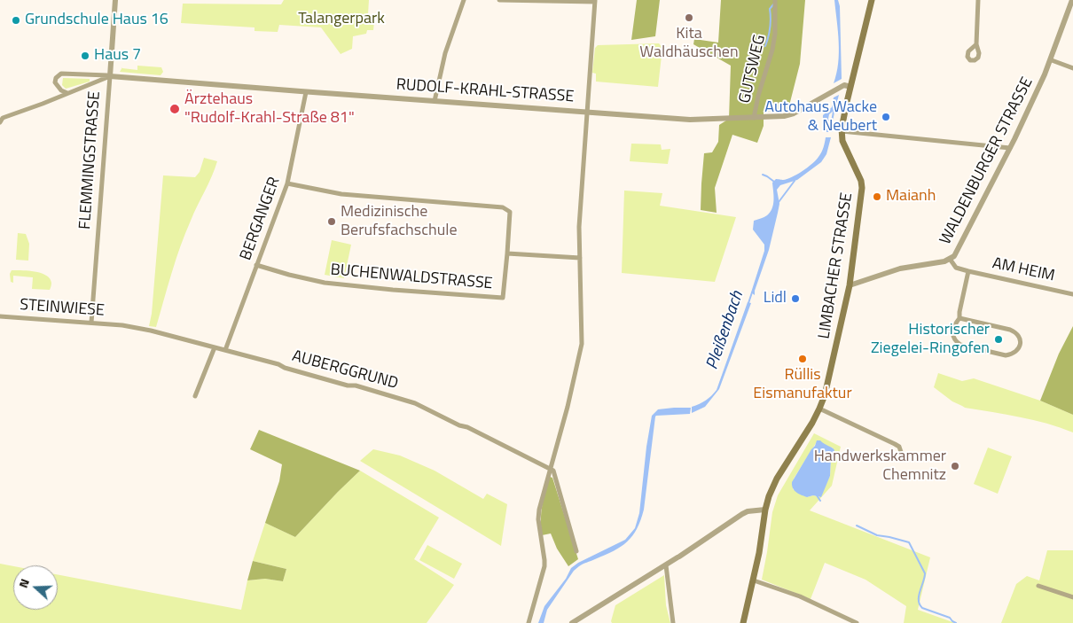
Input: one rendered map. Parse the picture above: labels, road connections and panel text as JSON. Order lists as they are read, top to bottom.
{
  "streets": {
    "main road": ["LIMBACHER STRASSE"],
    "street": [
      "GUTSWEG",
      "RUDOLF-KRAHL-STRASSE",
      "FLEMMINGSTRASSE",
      "WALDENBURGER STRASSE",
      "BERGANGER",
      "AM HEIM",
      "BUCHENWALDSTRASSE",
      "STEINWIESE",
      "AUBERGGRUND"
    ]
  },
  "crossings": [
    ["GUTSWEG", "RUDOLF-KRAHL-STRASSE"],
    ["RUDOLF-KRAHL-STRASSE", "FLEMMINGSTRASSE"],
    ["RUDOLF-KRAHL-STRASSE", "BERGANGER"],
    ["RUDOLF-KRAHL-STRASSE", "LIMBACHER STRASSE"],
    ["FLEMMINGSTRASSE", "STEINWIESE"],
    ["WALDENBURGER STRASSE", "LIMBACHER STRASSE"],
    ["WALDENBURGER STRASSE", "AM HEIM"],
    ["BERGANGER", "BUCHENWALDSTRASSE"],
    ["BERGANGER", "AUBERGGRUND"],
    ["STEINWIESE", "AUBERGGRUND"]
  ],
  "water": ["Pleißenbach"],
  "parks": ["Talangerpark"],
  "places": [
    "Kita Waldhäuschen",
    "Grundschule Haus 16",
    "Haus 7",
    "Ärztehaus \"Rudolf-Krahl-Straße 81\"",
    "Autohaus Wacke & Neubert",
    "Maianh",
    "Medizinische Berufsfachschule",
    "Lidl",
    "Historischer Ziegelei-Ringofen",
    "Rüllis Eismanufaktur",
    "Handwerkskammer Chemnitz"
  ],
  "north": "left"
}
